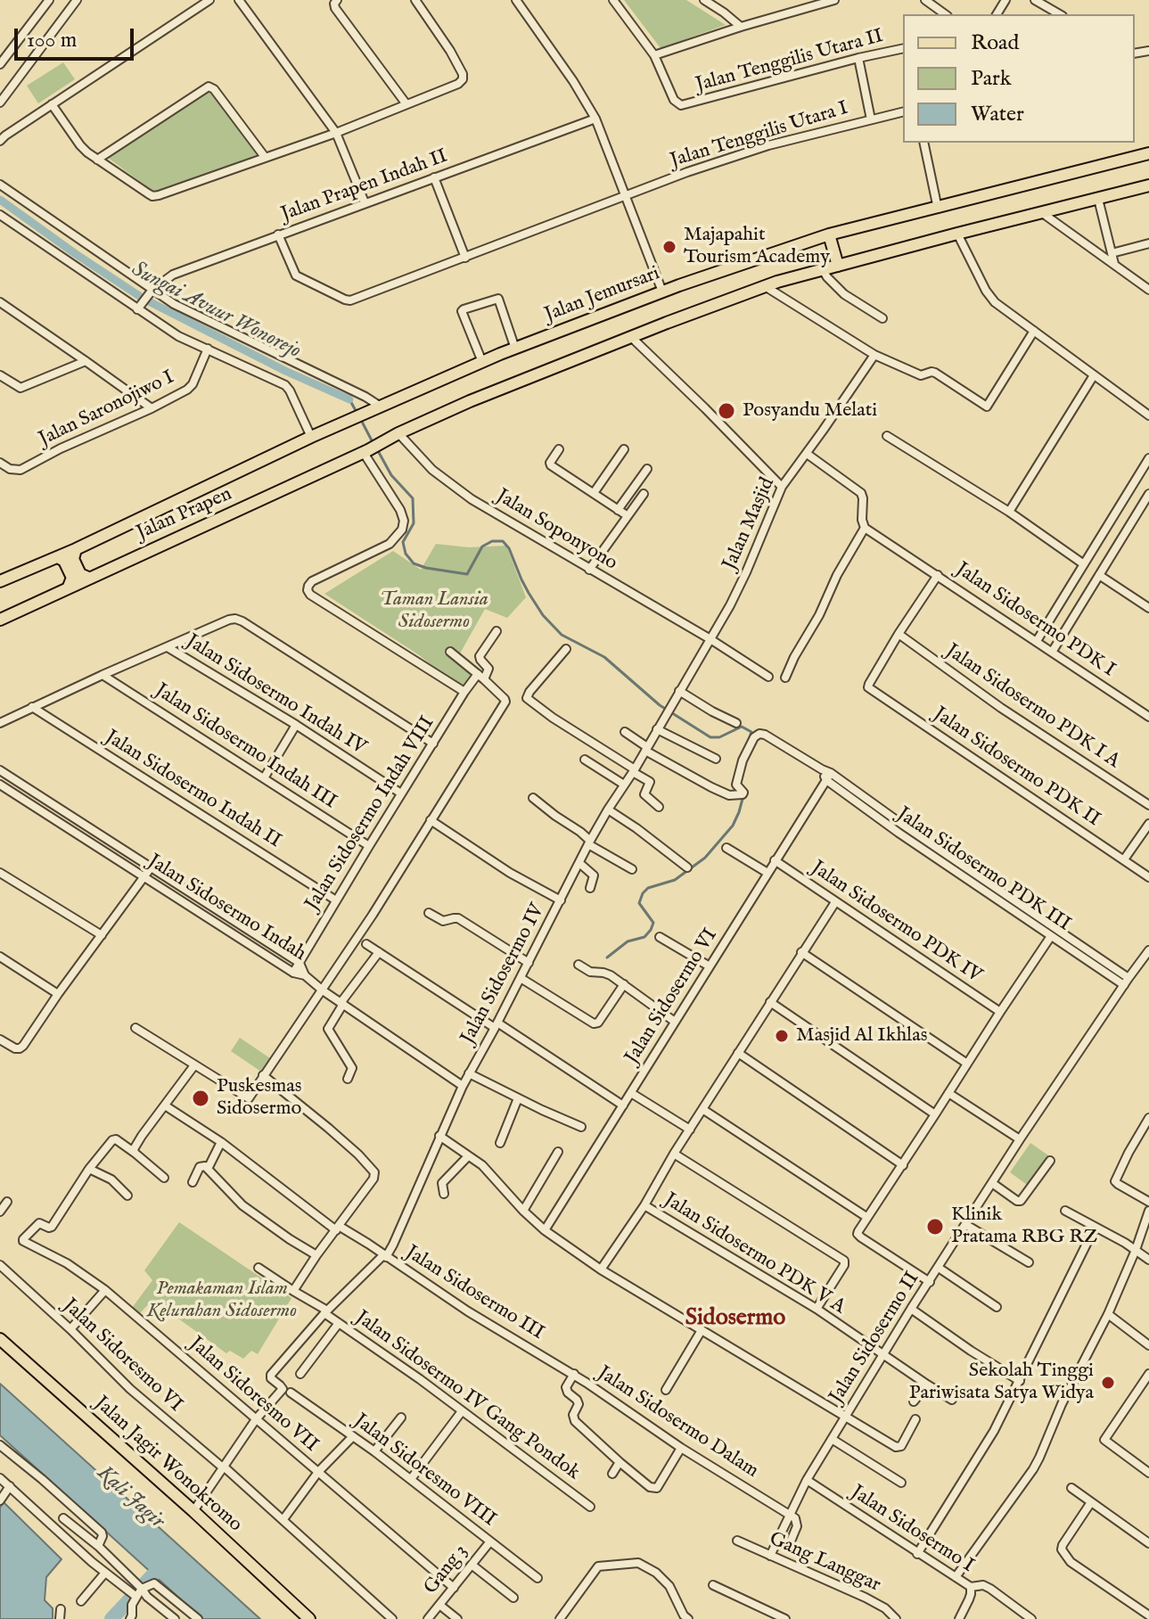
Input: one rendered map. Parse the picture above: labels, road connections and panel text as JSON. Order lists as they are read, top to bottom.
{
  "streets": {
    "main road": ["Jalan Jemursari", "Jalan Prapen", "Jalan Jagir Wonokromo"],
    "street": [
      "Jalan Tenggilis Utara II",
      "Jalan Tenggilis Utara I",
      "Jalan Prapen Indah II",
      "Jalan Saronojiwo I",
      "Jalan Masjid",
      "Jalan Soponyono",
      "Jalan Sidosermo PDK I",
      "Jalan Sidosermo Indah IV",
      "Jalan Sidosermo PDK I A",
      "Jalan Sidosermo Indah III",
      "Jalan Sidosermo PDK II",
      "Jalan Sidosermo Indah II",
      "Jalan Sidosermo Indah VIII",
      "Jalan Sidosermo PDK III",
      "Jalan Sidosermo Indah",
      "Jalan Sidosermo PDK IV",
      "Jalan Sidosermo IV",
      "Jalan Sidosermo VI",
      "Jalan Sidosermo PDK V A",
      "Jalan Sidosermo III",
      "Jalan Sidosermo II",
      "Jalan Sidoresmo VI",
      "Jalan Sidoresmo VII",
      "Jalan Sidosermo IV Gang Pondok",
      "Jalan Sidosermo Dalam",
      "Jalan Sidoresmo VIII",
      "Jalan Sidosermo I",
      "Gang Langgar",
      "Gang 3"
    ]
  },
  "crossings": [
    ["Jalan Tenggilis Utara I", "Jalan Prapen Indah II"],
    ["Jalan Jemursari", "Jalan Prapen"],
    ["Jalan Prapen", "Jalan Soponyono"],
    ["Jalan Masjid", "Jalan Soponyono"],
    ["Jalan Masjid", "Jalan Sidosermo IV"],
    ["Jalan Sidosermo PDK I", "Jalan Sidosermo PDK I A"],
    ["Jalan Sidosermo PDK I", "Jalan Sidosermo PDK II"],
    ["Jalan Sidosermo Indah IV", "Jalan Sidosermo Indah VIII"],
    ["Jalan Sidosermo Indah III", "Jalan Sidosermo Indah VIII"],
    ["Jalan Sidosermo Indah II", "Jalan Sidosermo Indah VIII"],
    ["Jalan Sidosermo Indah VIII", "Jalan Sidosermo Indah"],
    ["Jalan Sidosermo PDK III", "Jalan Sidosermo VI"],
    ["Jalan Sidosermo PDK III", "Jalan Sidosermo II"],
    ["Jalan Sidosermo PDK IV", "Jalan Sidosermo VI"],
    ["Jalan Sidosermo IV", "Jalan Sidosermo III"],
    ["Jalan Sidosermo IV", "Jalan Sidoresmo VII"],
    ["Jalan Sidosermo IV", "Jalan Sidosermo IV Gang Pondok"],
    ["Jalan Sidosermo PDK V A", "Jalan Sidosermo II"],
    ["Jalan Sidosermo III", "Jalan Sidosermo Dalam"],
    ["Jalan Sidosermo II", "Jalan Sidosermo Dalam"],
    ["Jalan Sidosermo II", "Jalan Sidosermo I"],
    ["Jalan Sidosermo II", "Gang Langgar"],
    ["Jalan Sidoresmo VII", "Gang 3"],
    ["Jalan Sidoresmo VIII", "Gang 3"]
  ],
  "districts": ["Sidosermo"],
  "water": ["Sungai Avuur Wonorejo", "Kali Jagir"],
  "parks": ["Taman Lansia Sidosermo", "Pemakaman Islam Kelurahan Sidosermo"],
  "places": [
    "Majapahit Tourism Academy",
    "Posyandu Melati",
    "Masjid Al Ikhlas",
    "Puskesmas Sidosermo",
    "Klinik Pratama RBG RZ",
    "Sekolah Tinggi Pariwisata Satya Widya"
  ],
  "legend": ["Road", "Park", "Water"],
  "scale_bar": "100 m"
}
